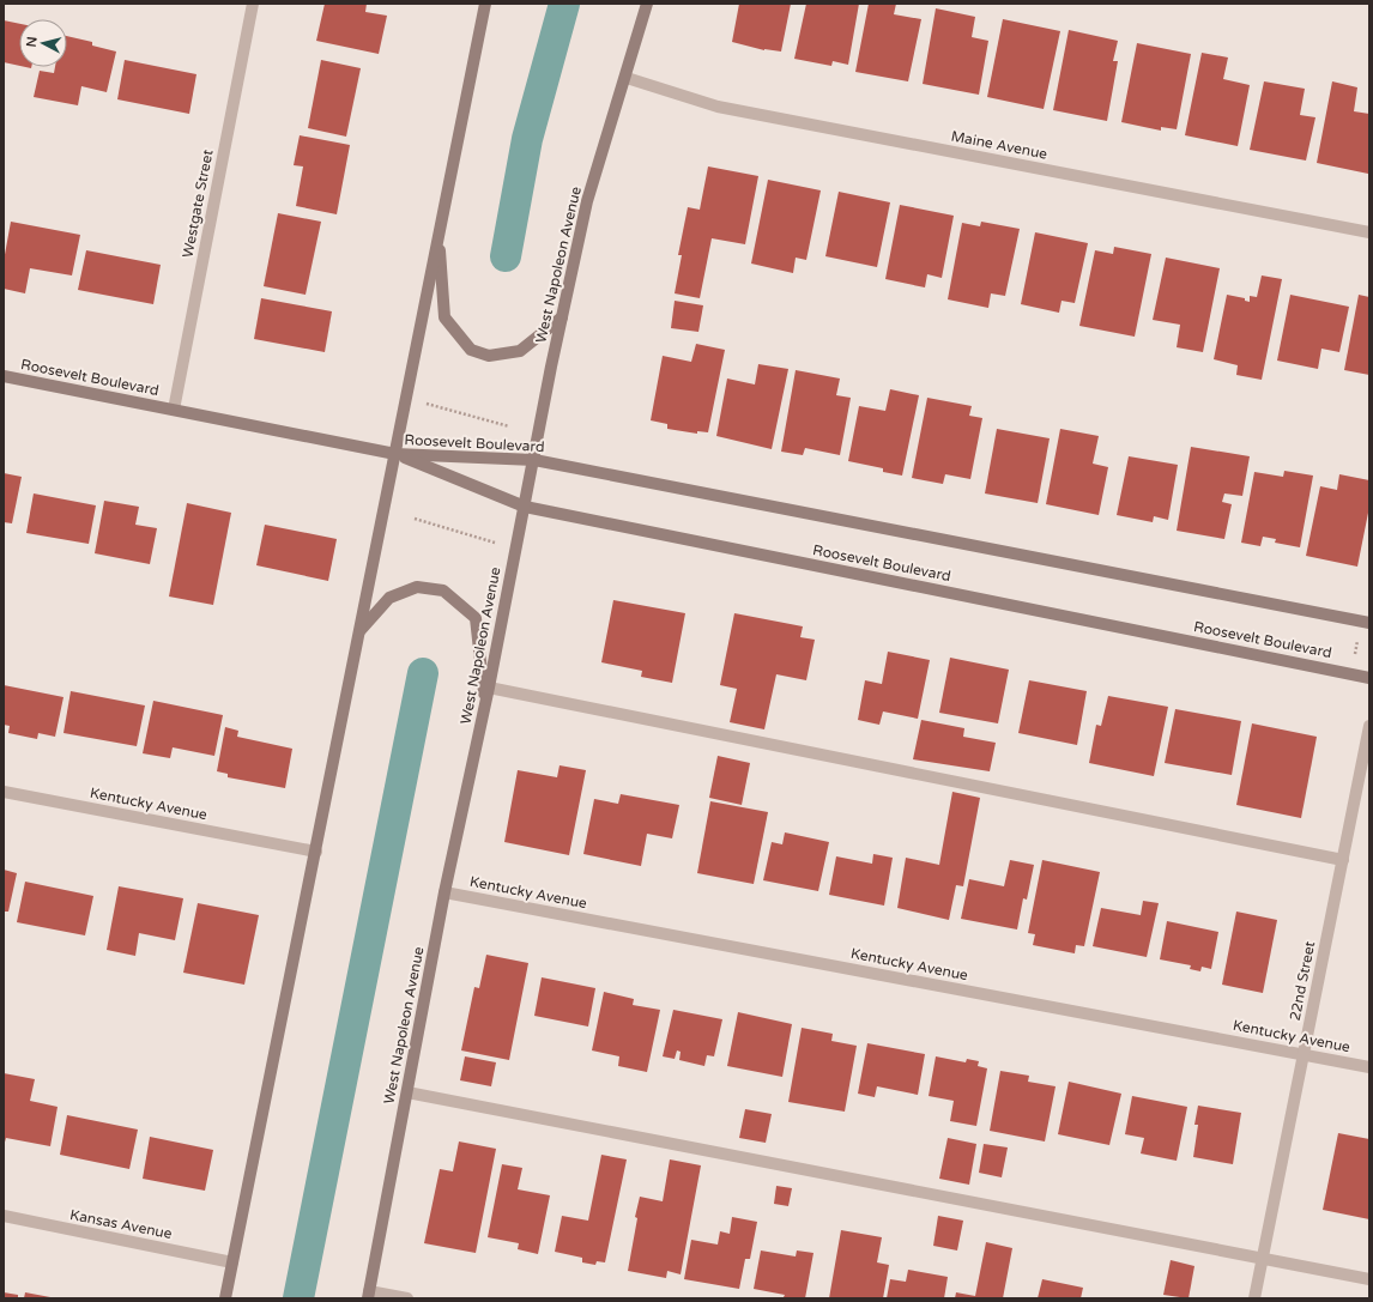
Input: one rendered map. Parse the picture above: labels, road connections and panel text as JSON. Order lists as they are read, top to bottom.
{
  "streets": {
    "main road": ["West Napoleon Avenue", "Roosevelt Boulevard"],
    "street": [
      "Maine Avenue",
      "Westgate Street",
      "Kentucky Avenue",
      "22nd Street",
      "Kansas Avenue"
    ]
  },
  "crossings": [
    ["Maine Avenue", "West Napoleon Avenue"],
    ["Westgate Street", "Roosevelt Boulevard"],
    ["West Napoleon Avenue", "Roosevelt Boulevard"],
    ["West Napoleon Avenue", "Kentucky Avenue"],
    ["Kentucky Avenue", "22nd Street"]
  ],
  "north": "left"
}
